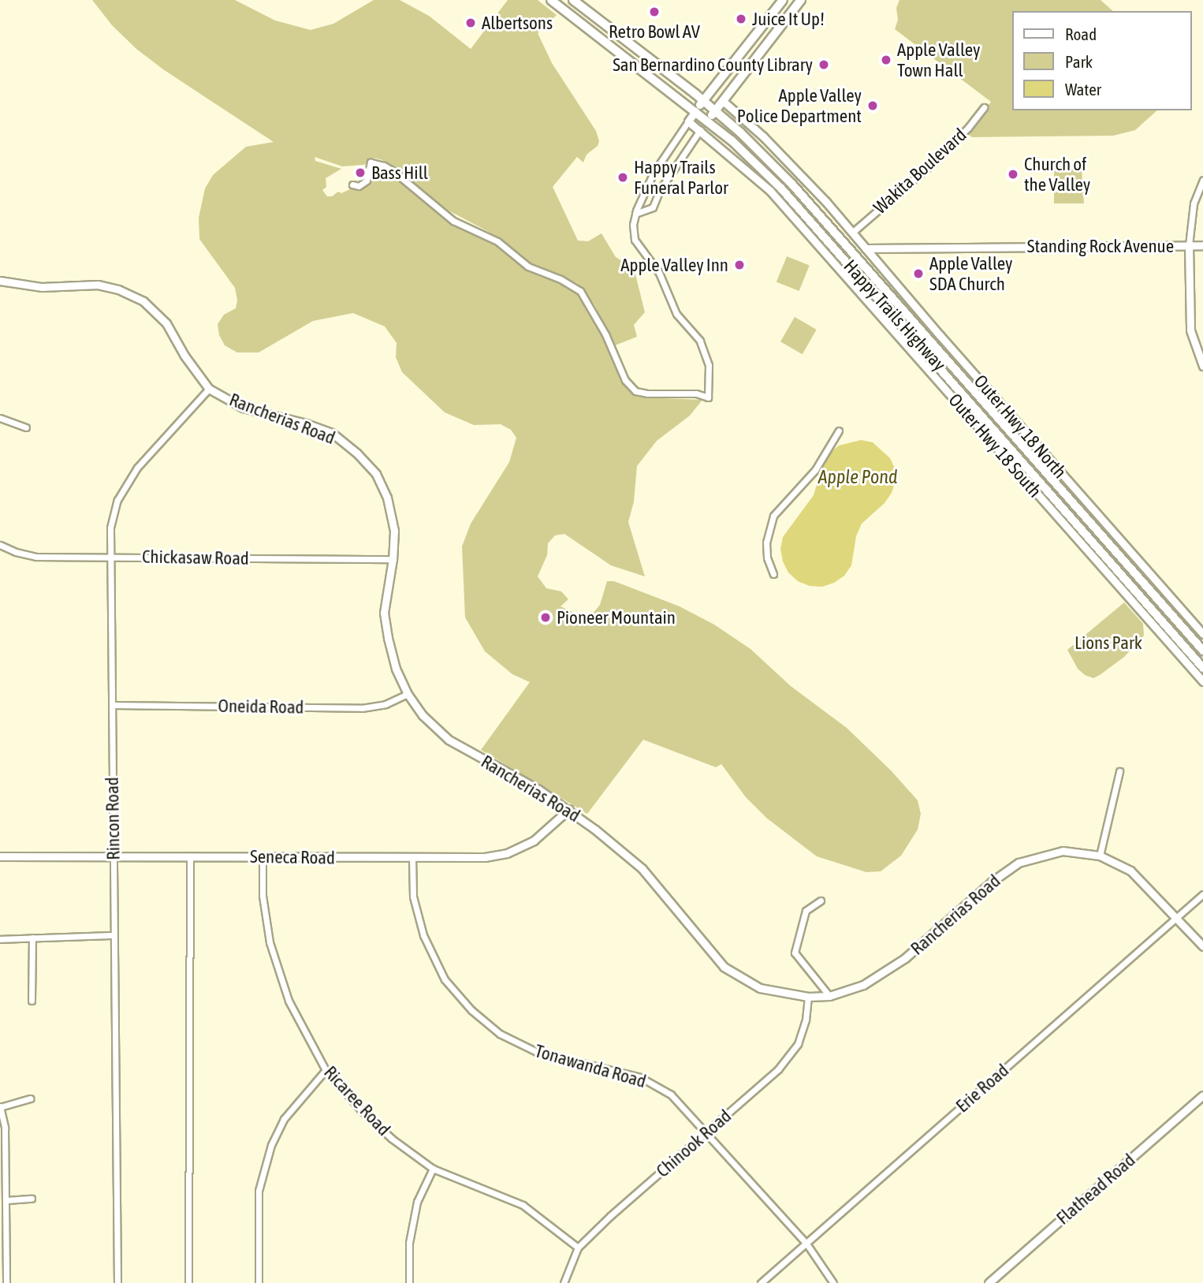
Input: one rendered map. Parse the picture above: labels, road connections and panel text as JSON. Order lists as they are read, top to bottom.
{
  "streets": {
    "main road": ["Happy Trails Highway"],
    "street": [
      "Wakita Boulevard",
      "Standing Rock Avenue",
      "Rancherias Road",
      "Outer Hwy 18 North",
      "Outer Hwy 18 South",
      "Chickasaw Road",
      "Oneida Road",
      "Rincon Road",
      "Seneca Road",
      "Tonawanda Road",
      "Erie Road",
      "Ricaree Road",
      "Chinook Road",
      "Flathead Road"
    ]
  },
  "crossings": [
    ["Wakita Boulevard", "Outer Hwy 18 North"],
    ["Standing Rock Avenue", "Outer Hwy 18 North"],
    ["Rancherias Road", "Chickasaw Road"],
    ["Rancherias Road", "Oneida Road"],
    ["Rancherias Road", "Rincon Road"],
    ["Rancherias Road", "Seneca Road"],
    ["Rancherias Road", "Erie Road"],
    ["Rancherias Road", "Chinook Road"],
    ["Chickasaw Road", "Rincon Road"],
    ["Oneida Road", "Rincon Road"],
    ["Rincon Road", "Seneca Road"],
    ["Seneca Road", "Tonawanda Road"],
    ["Seneca Road", "Ricaree Road"],
    ["Tonawanda Road", "Erie Road"],
    ["Tonawanda Road", "Chinook Road"],
    ["Ricaree Road", "Chinook Road"]
  ],
  "water": ["Apple Pond"],
  "parks": ["Lions Park"],
  "places": [
    "Retro Bowl AV",
    "Juice It Up!",
    "Albertsons",
    "Apple Valley Town Hall",
    "San Bernardino County Library",
    "Apple Valley Police Department",
    "Bass Hill",
    "Church of the Valley",
    "Happy Trails Funeral Parlor",
    "Apple Valley Inn",
    "Apple Valley SDA Church",
    "Pioneer Mountain"
  ],
  "legend": ["Road", "Park", "Water"]
}
